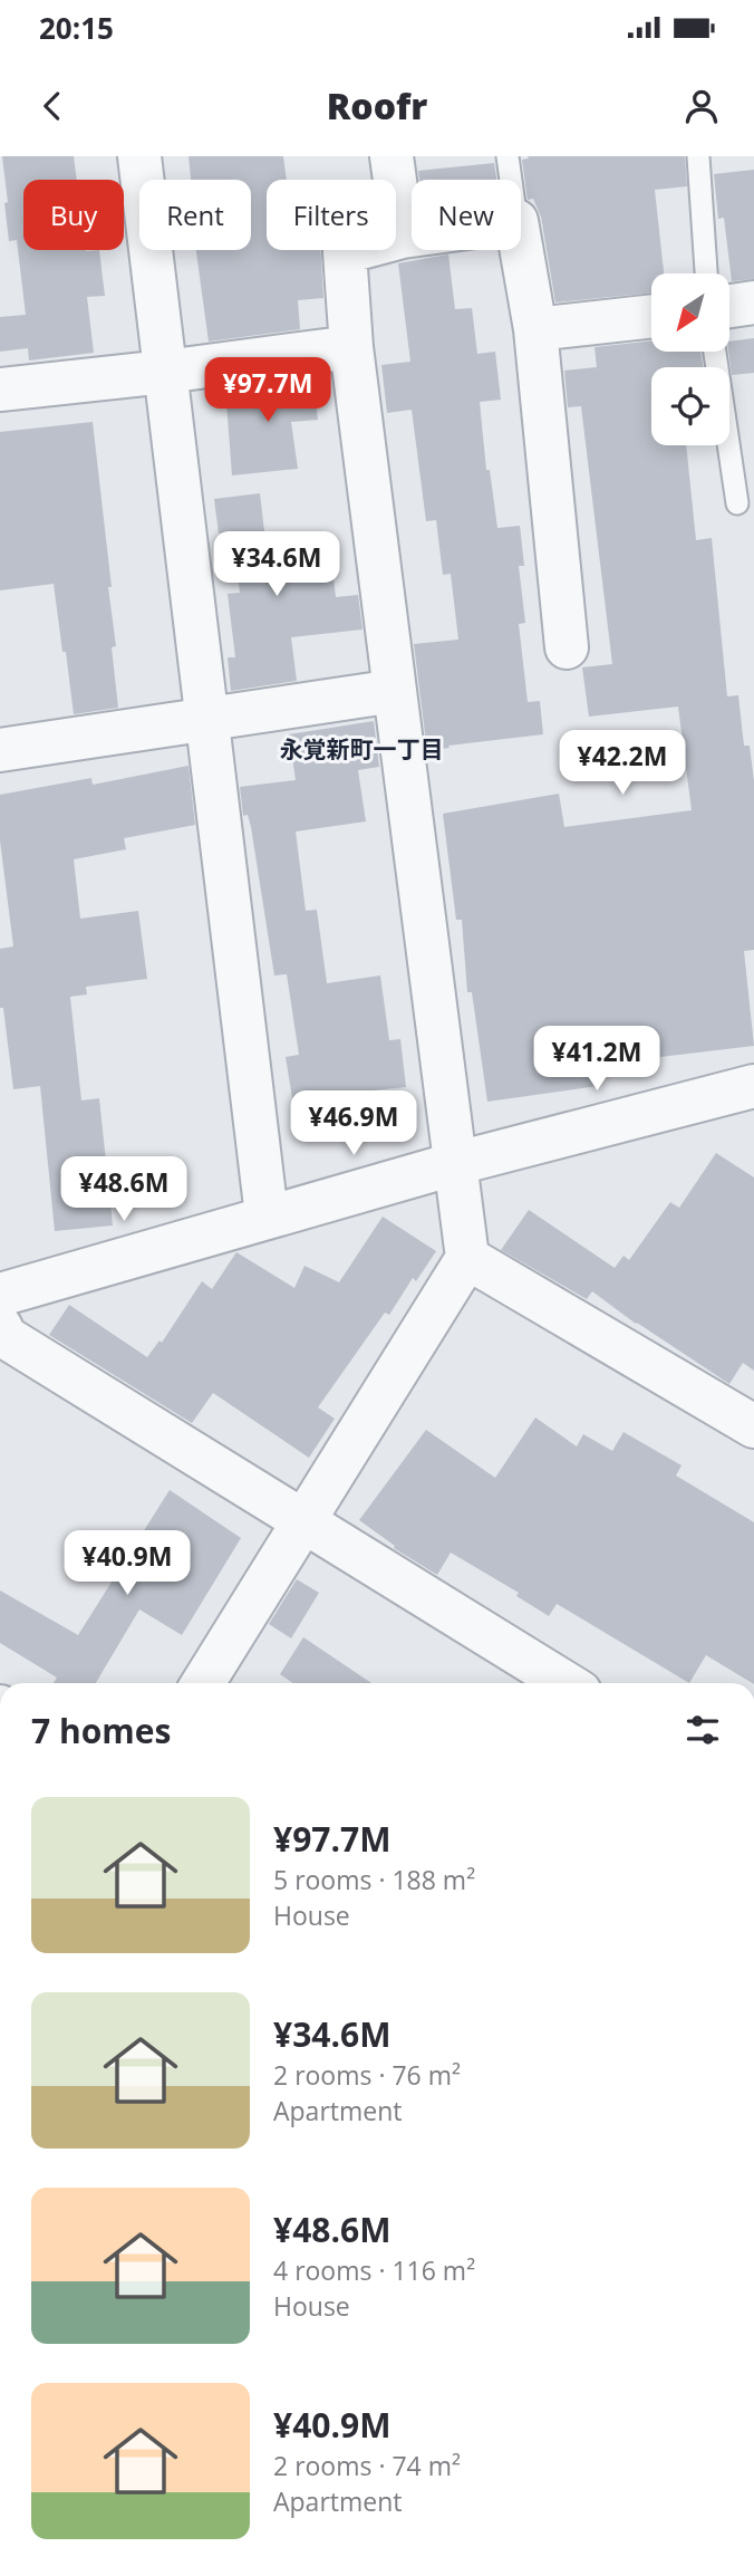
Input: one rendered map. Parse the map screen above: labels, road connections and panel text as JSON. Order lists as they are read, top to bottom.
{
  "districts": ["永覚新町一丁目"],
  "north": "bottom left",
  "page": {
    "status": "20:15",
    "header": "Roofr",
    "chip": [
      "Buy",
      "Rent",
      "Filters",
      "New"
    ],
    "price": [
      "¥97.7M",
      "¥34.6M",
      "¥42.2M",
      "¥41.2M",
      "¥46.9M",
      "¥48.6M",
      "¥40.9M"
    ],
    "heading": "7 homes",
    "list": [
      {
        "name": "¥97.7M",
        "note": "5 rooms · 188 m² · House"
      },
      {
        "name": "¥34.6M",
        "note": "2 rooms · 76 m² · Apartment"
      },
      {
        "name": "¥48.6M",
        "note": "4 rooms · 116 m² · House"
      },
      {
        "name": "¥40.9M",
        "note": "2 rooms · 74 m² · Apartment"
      }
    ]
  }
}
